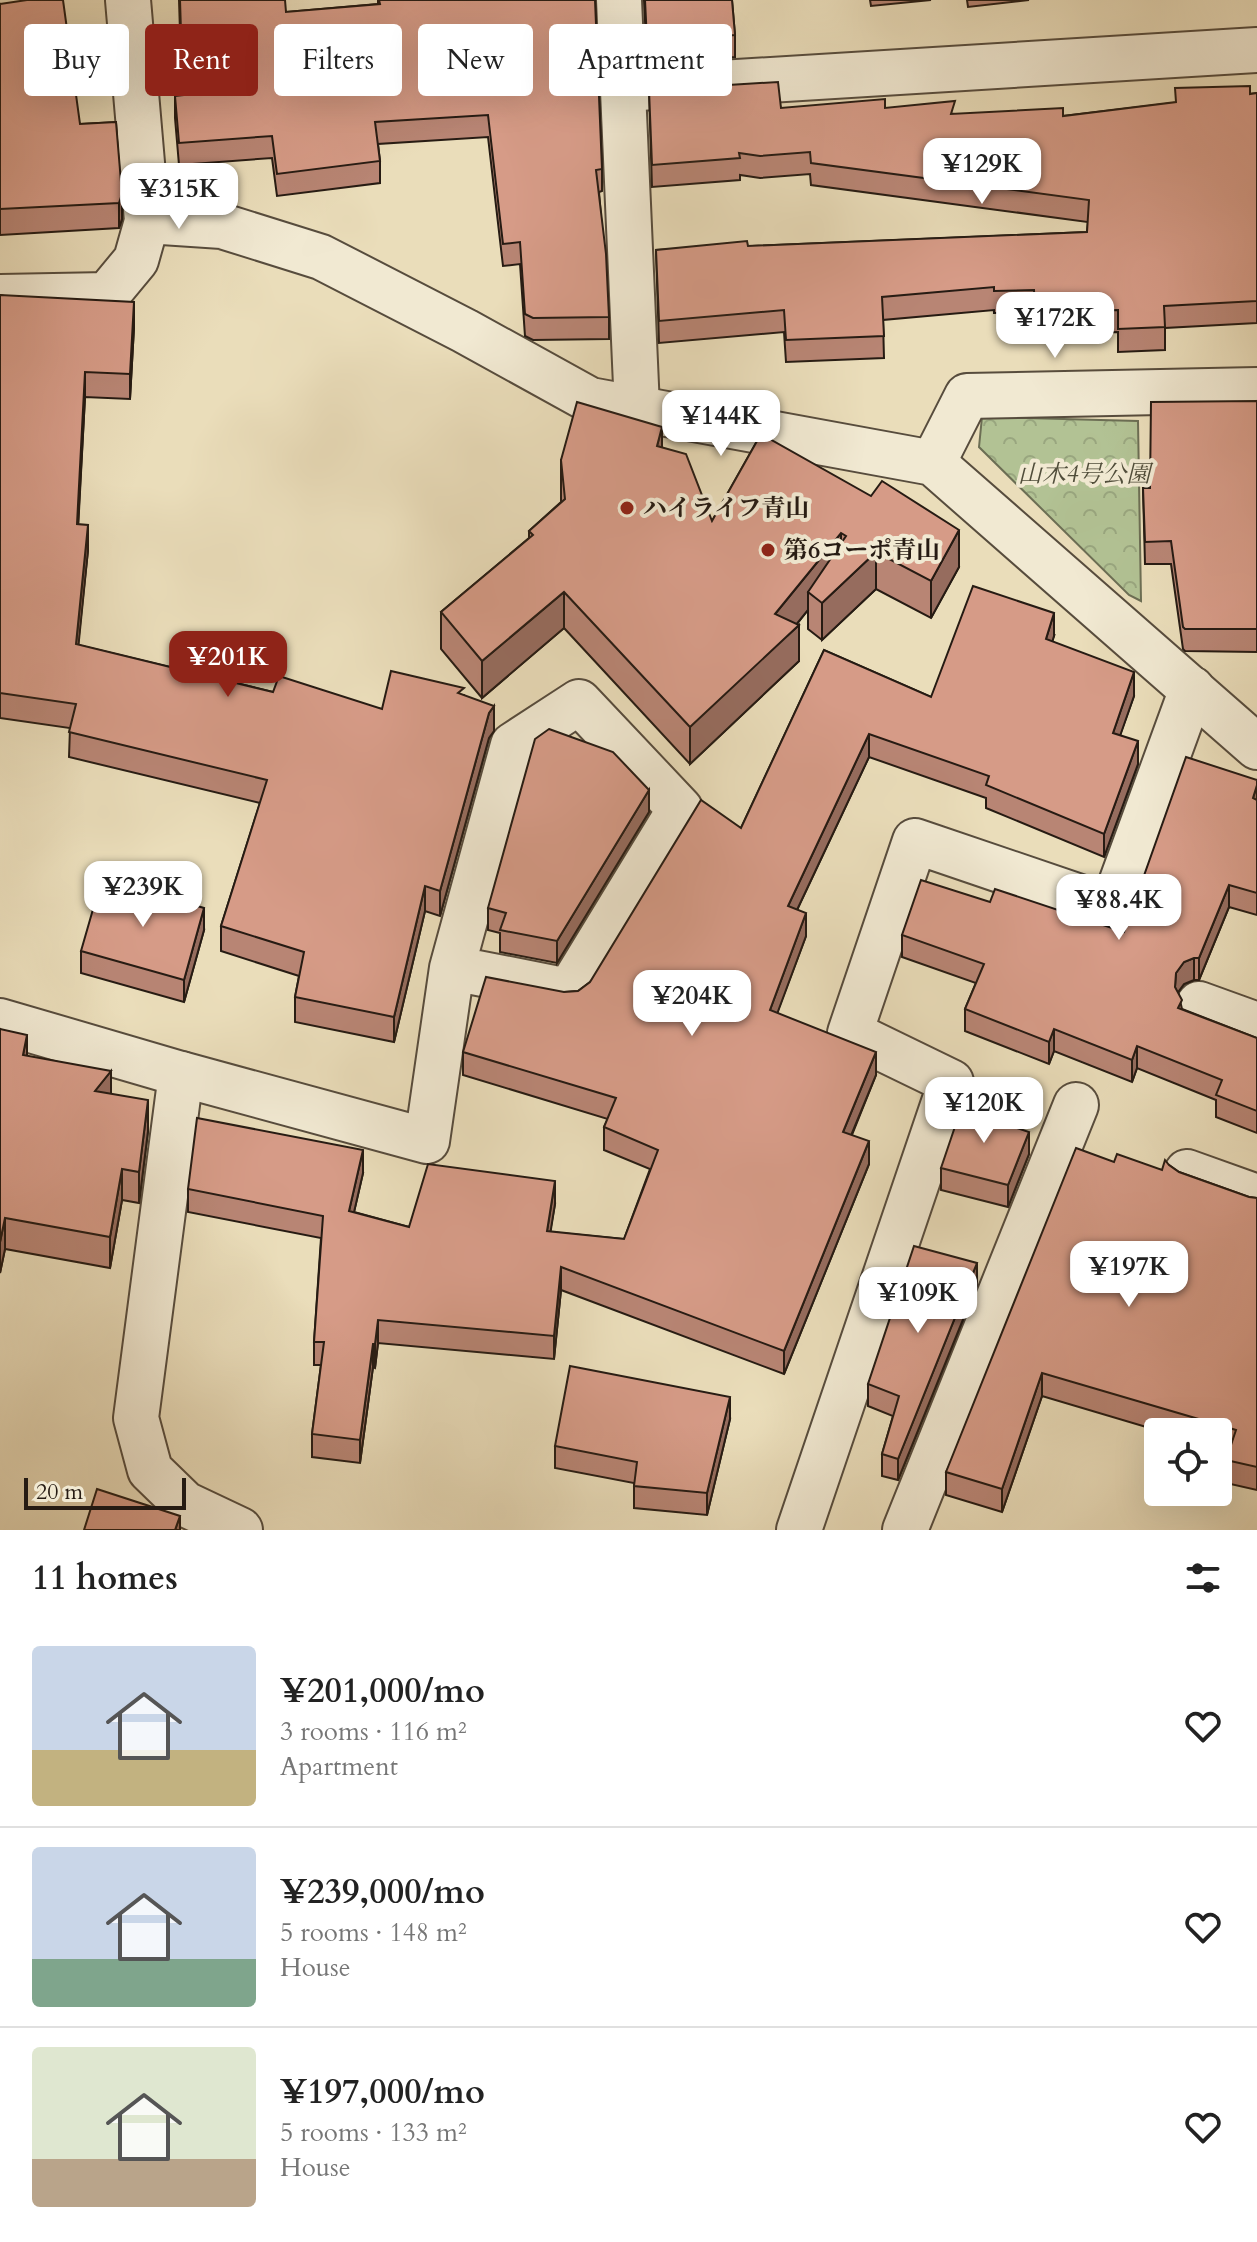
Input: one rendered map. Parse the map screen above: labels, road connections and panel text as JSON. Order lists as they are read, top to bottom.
{
  "parks": ["山木4号公園"],
  "places": ["ハイライフ青山", "第6コーポ青山"],
  "scale_bar": "20 m",
  "page": {
    "chip": [
      "Buy",
      "Rent",
      "Filters",
      "New",
      "Apartment"
    ],
    "price": [
      "¥129K",
      "¥315K",
      "¥172K",
      "¥144K",
      "¥201K",
      "¥239K",
      "¥88.4K",
      "¥204K",
      "¥120K",
      "¥197K",
      "¥109K"
    ],
    "scale": "20 m",
    "heading": "11 homes",
    "list": [
      {
        "name": "¥201,000/mo",
        "note": "3 rooms · 116 m² · Apartment"
      },
      {
        "name": "¥239,000/mo",
        "note": "5 rooms · 148 m² · House"
      },
      {
        "name": "¥197,000/mo",
        "note": "5 rooms · 133 m² · House"
      }
    ]
  }
}
